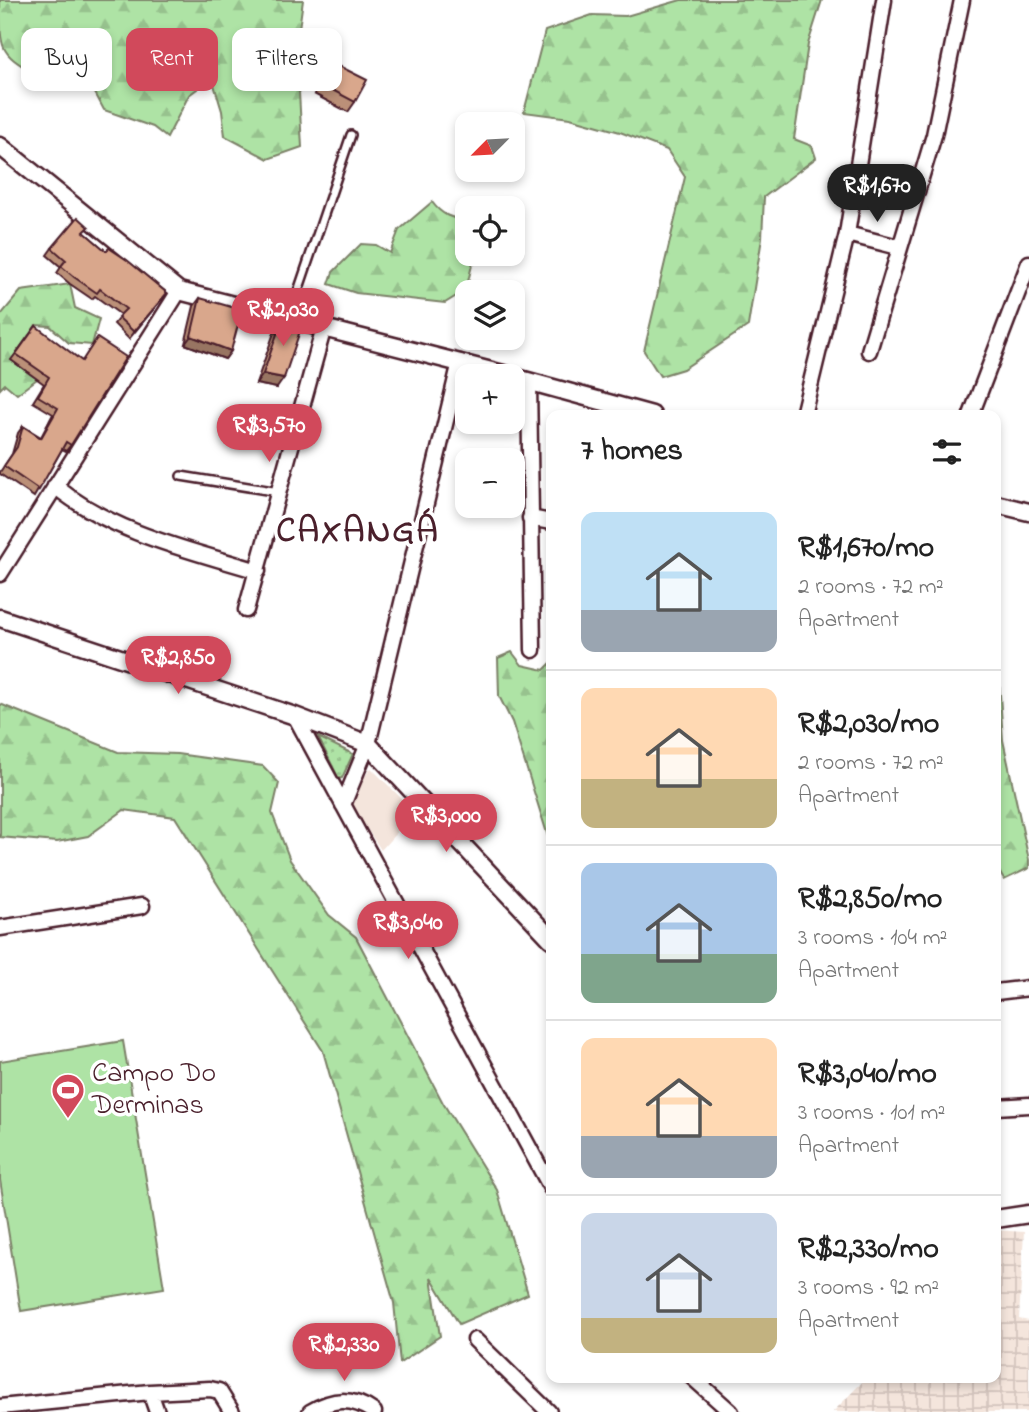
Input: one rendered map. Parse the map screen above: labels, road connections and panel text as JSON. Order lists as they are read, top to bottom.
{
  "districts": ["CAXANGÁ"],
  "places": {
    "sports": ["Campo Do Derminas"]
  },
  "north": "bottom left",
  "page": {
    "chip": ["Buy", "Rent", "Filters"],
    "map_buttons": ["+", "−"],
    "price": [
      "R$1,670",
      "R$2,030",
      "R$3,570",
      "R$2,850",
      "R$3,000",
      "R$3,040",
      "R$2,330"
    ],
    "heading": "7 homes",
    "list": [
      {
        "name": "R$1,670/mo",
        "note": "2 rooms · 72 m² · Apartment"
      },
      {
        "name": "R$2,030/mo",
        "note": "2 rooms · 72 m² · Apartment"
      },
      {
        "name": "R$2,850/mo",
        "note": "3 rooms · 104 m² · Apartment"
      },
      {
        "name": "R$3,040/mo",
        "note": "3 rooms · 101 m² · Apartment"
      },
      {
        "name": "R$2,330/mo",
        "note": "3 rooms · 92 m² · Apartment"
      }
    ]
  }
}
